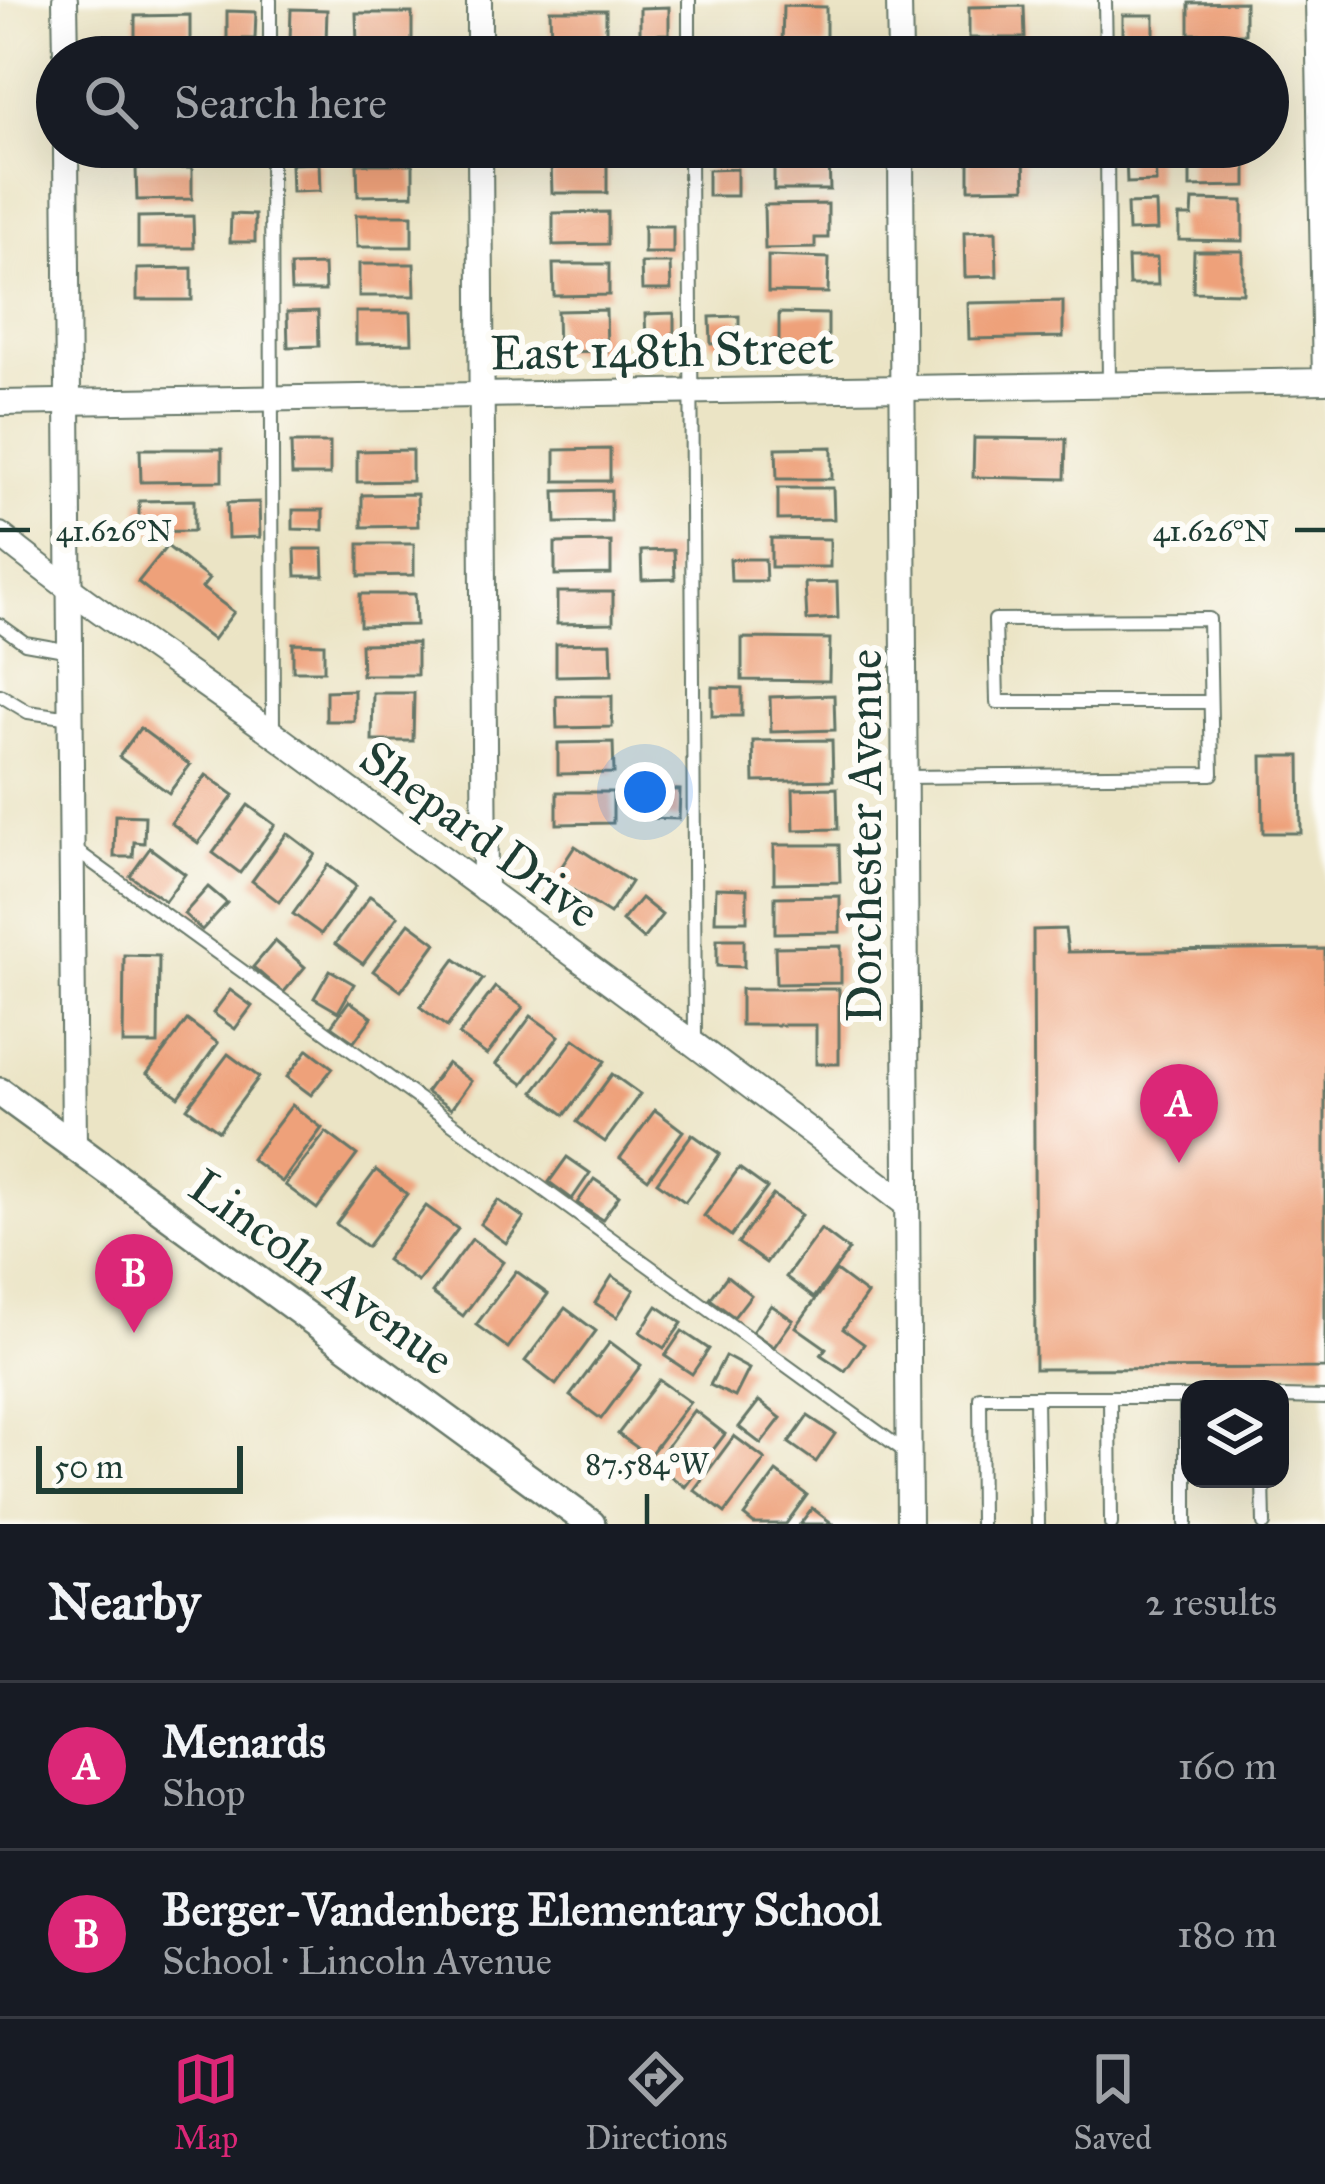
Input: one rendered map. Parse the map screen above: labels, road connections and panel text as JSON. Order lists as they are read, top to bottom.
{
  "streets": {
    "street": [
      "East 148th Street",
      "Shepard Drive",
      "Dorchester Avenue",
      "Lincoln Avenue"
    ]
  },
  "crossings": [
    ["East 148th Street", "Dorchester Avenue"],
    ["Shepard Drive", "Dorchester Avenue"]
  ],
  "scale_bar": "50 m",
  "page": {
    "search": "Search here",
    "pins": ["A", "B"],
    "scale": "50 m",
    "heading": ["Nearby", "2 results"],
    "list": [
      {
        "mark": "A",
        "name": "Menards",
        "note": "Shop",
        "value": "160 m"
      },
      {
        "mark": "B",
        "name": "Berger-Vandenberg Elementary School",
        "note": "School · Lincoln Avenue",
        "value": "180 m"
      }
    ],
    "nav": ["Map", "Directions", "Saved"]
  },
  "coordinates": ["41.626°N", "87.584°W"]
}
